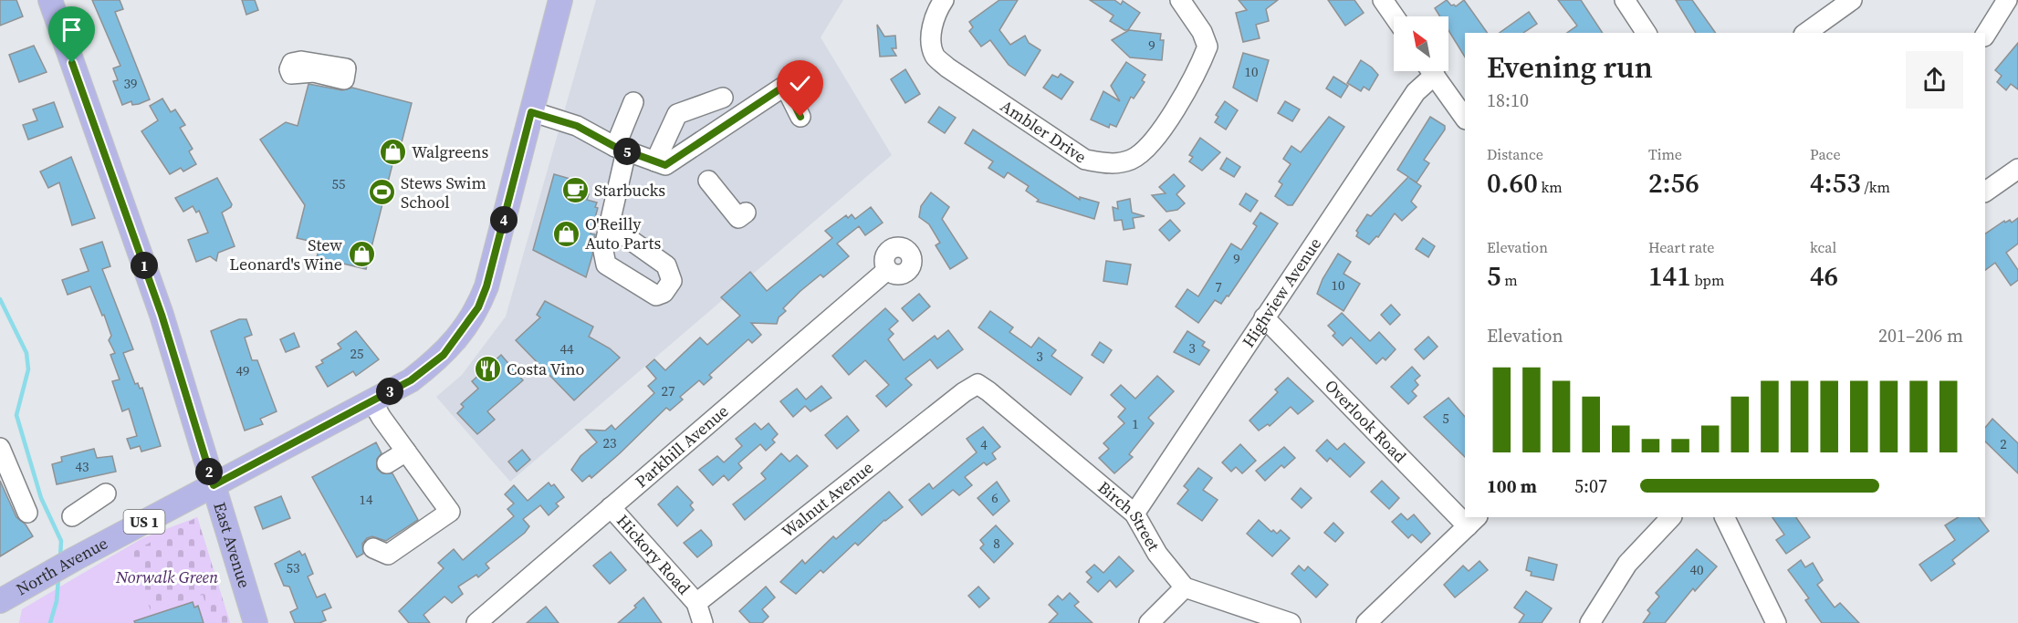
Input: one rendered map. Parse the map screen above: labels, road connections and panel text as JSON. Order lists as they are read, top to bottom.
{
  "streets": {
    "main road": ["US 1", "East Avenue", "North Avenue"],
    "street": [
      "Ambler Drive",
      "Highview Avenue",
      "Overlook Road",
      "Parkhill Avenue",
      "Walnut Avenue",
      "Birch Street",
      "Hickory Road"
    ]
  },
  "crossings": [
    ["Highview Avenue", "Overlook Road"],
    ["Highview Avenue", "Birch Street"],
    ["Parkhill Avenue", "Hickory Road"],
    ["Walnut Avenue", "Birch Street"],
    ["Walnut Avenue", "Hickory Road"],
    ["US 1", "East Avenue"],
    ["US 1", "North Avenue"],
    ["East Avenue", "North Avenue"]
  ],
  "parks": ["Norwalk Green"],
  "places": {
    "shop": ["Walgreens", "O'Reilly Auto Parts", "Stew Leonard's Wine"],
    "cafe": ["Starbucks"],
    "sports": ["Stews Swim School"],
    "restaurant": ["Costa Vino"]
  },
  "house_numbers": [
    "9",
    "10",
    "39",
    "55",
    "9",
    "10",
    "7",
    "3",
    "44",
    "25",
    "3",
    "49",
    "27",
    "5",
    "1",
    "23",
    "2",
    "4",
    "43",
    "6",
    "14",
    "8",
    "53",
    "40"
  ],
  "north": "top left",
  "page": {
    "heading": ["Evening run", "18:10"],
    "stats": [
      ["Distance", "0.60 km"],
      ["Time", "2:56"],
      ["Pace", "4:53 /km"],
      ["Elevation", "5 m"],
      ["Heart rate", "141 bpm"],
      ["kcal", "46"]
    ],
    "pins": [
      "5",
      "4",
      "1",
      "3",
      "2"
    ],
    "chart": ["Elevation", "201–206 m"],
    "list": [
      {
        "name": "100 m",
        "note": "5:07"
      }
    ]
  }
}
